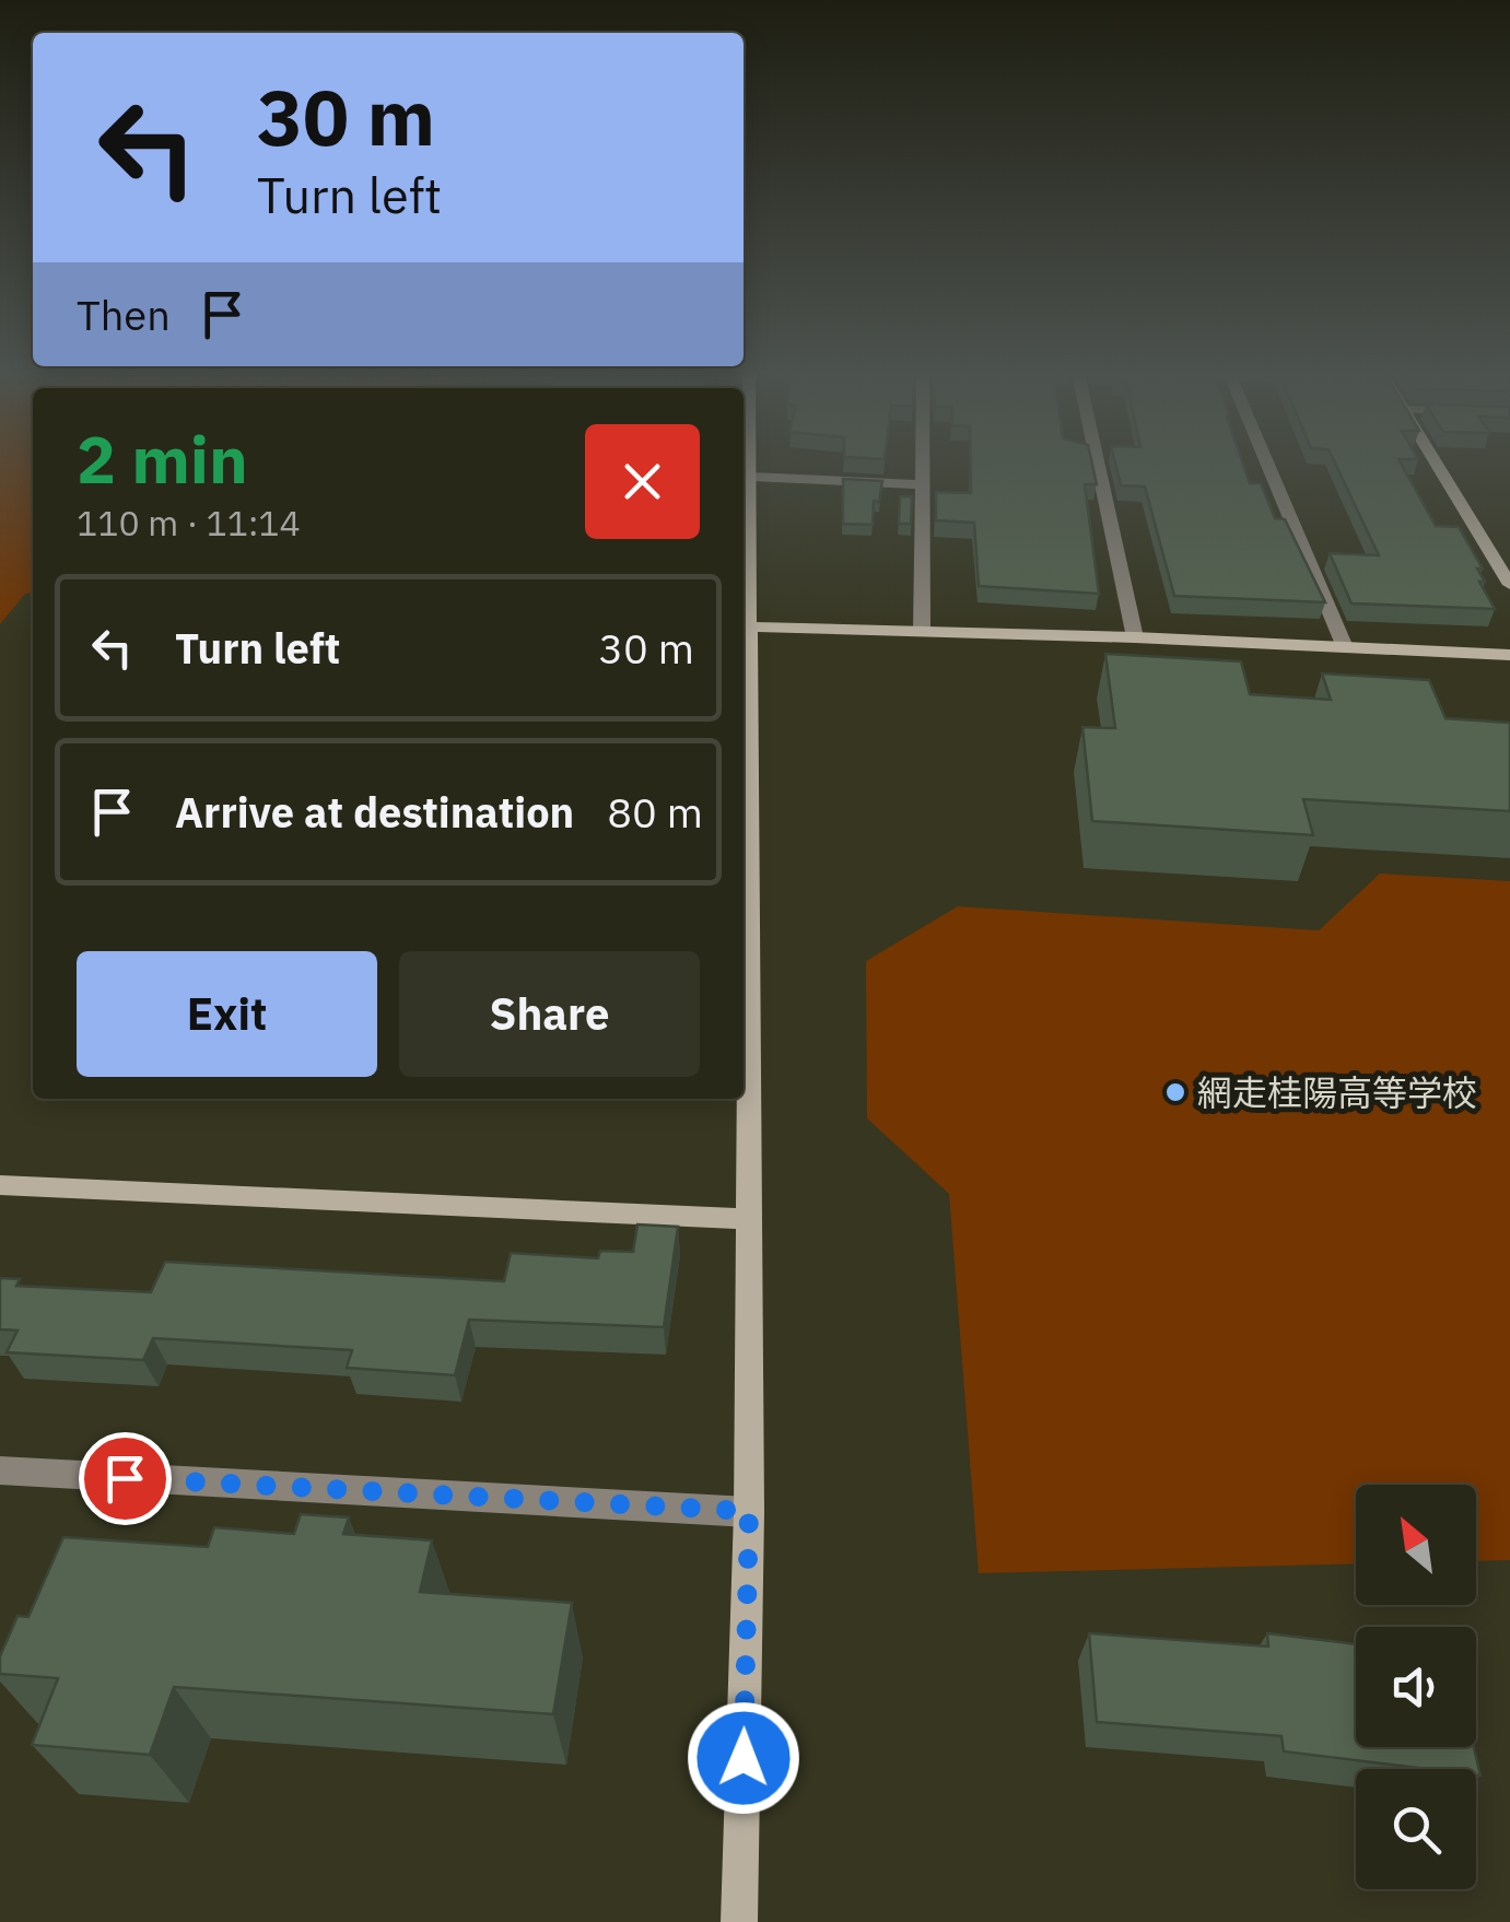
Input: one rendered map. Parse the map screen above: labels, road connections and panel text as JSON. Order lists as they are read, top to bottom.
{
  "places": ["網走桂陽高等学校"],
  "north": "top left",
  "page": {
    "turn": ["30 m", "Turn left"],
    "then": "Then",
    "heading": ["2 min", "110 m · 11:14"],
    "list": [
      {
        "name": "Turn left",
        "value": "30 m"
      },
      {
        "name": "Arrive at destination",
        "value": "80 m"
      }
    ],
    "buttons": ["Exit", "Share"]
  }
}
